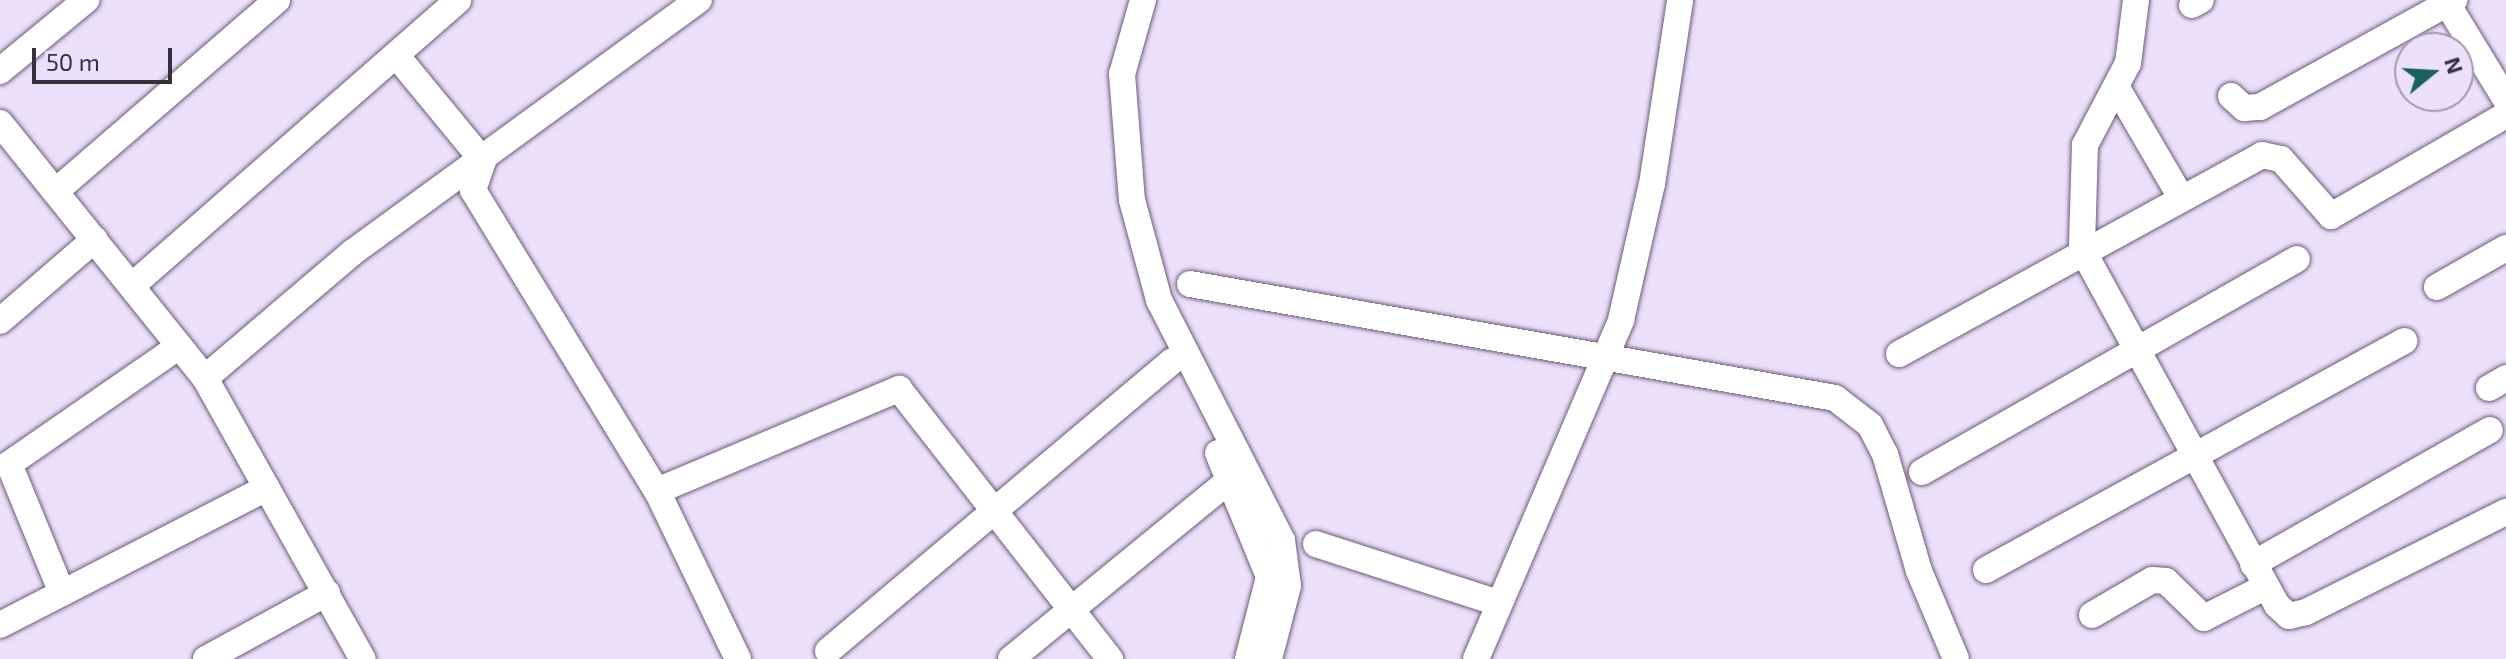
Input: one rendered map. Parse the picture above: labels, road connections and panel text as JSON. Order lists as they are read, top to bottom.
{
  "scale_bar": "50 m",
  "north": "right"
}
